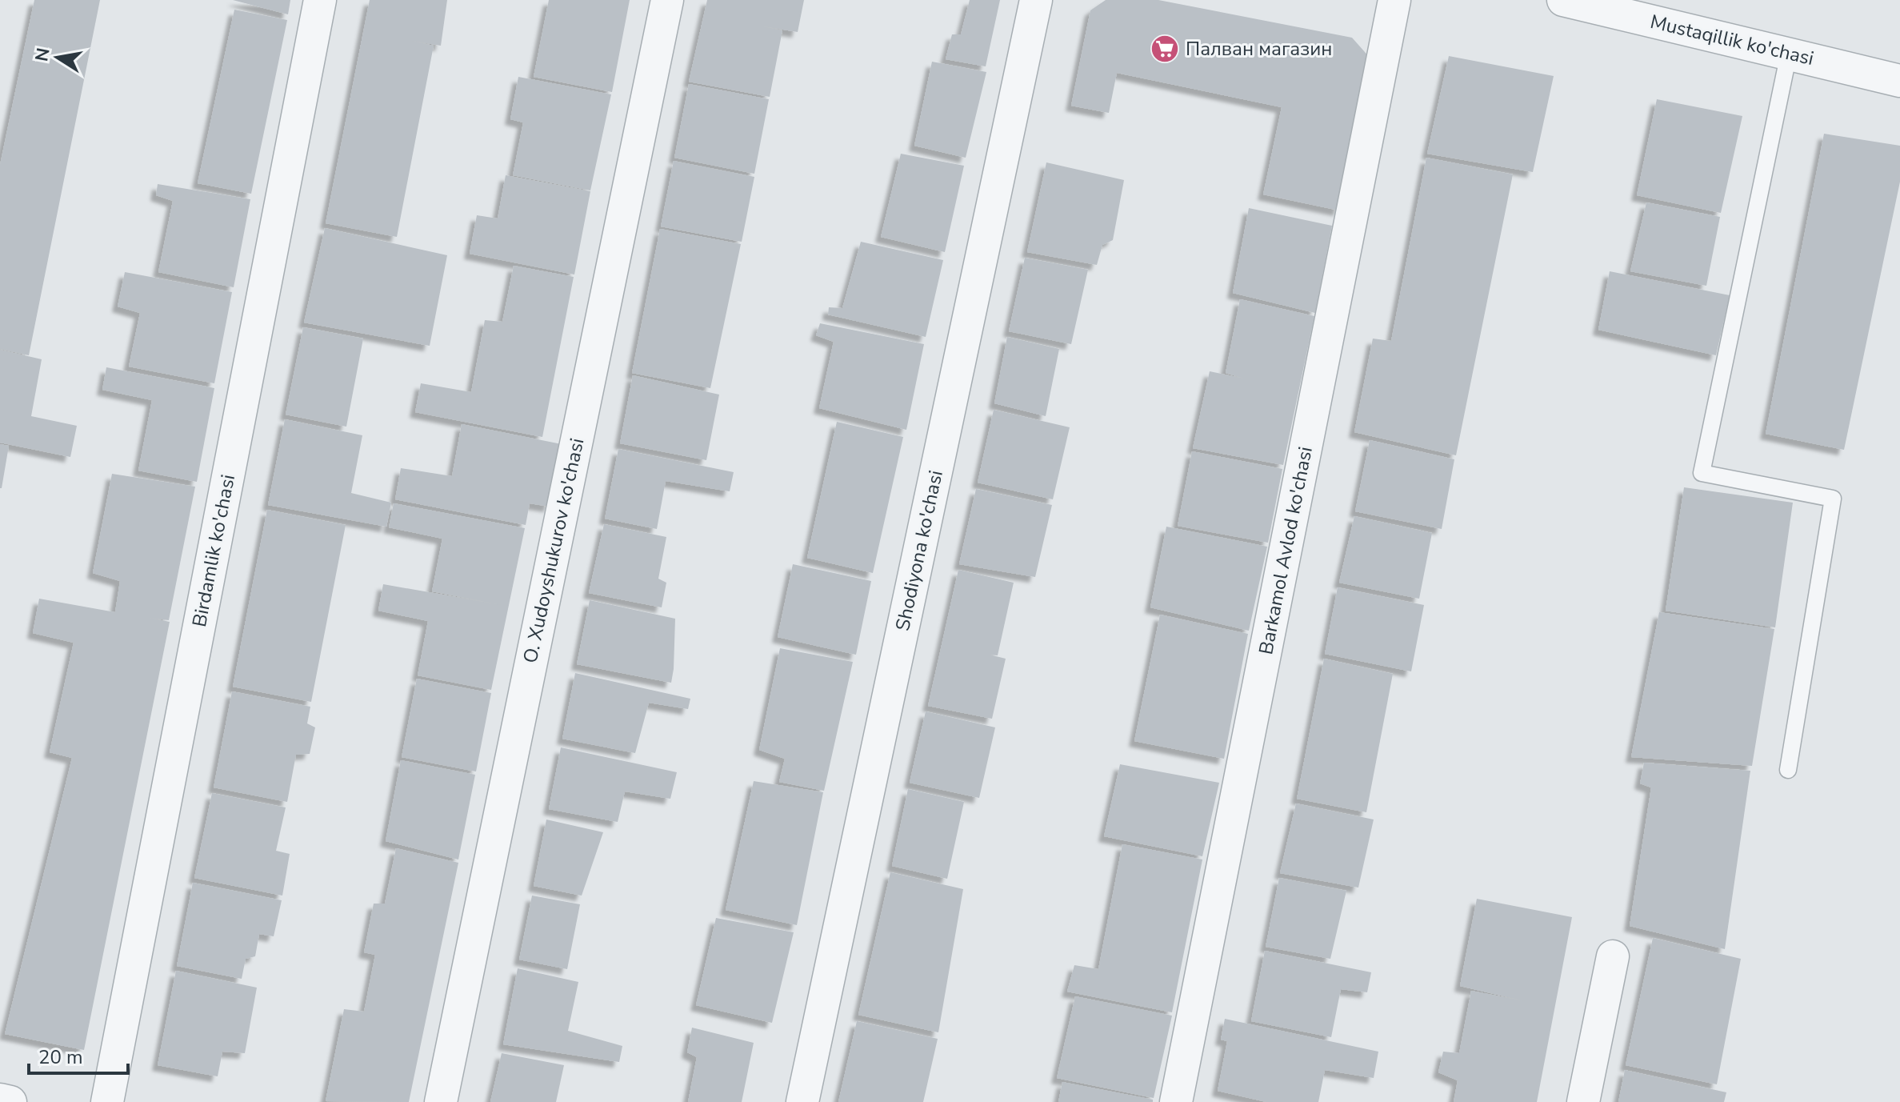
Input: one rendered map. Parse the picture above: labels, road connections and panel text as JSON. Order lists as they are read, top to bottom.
{
  "streets": {
    "street": [
      "Mustaqillik ko'chasi",
      "Birdamlik ko'chasi",
      "O. Xudoyshukurov ko'chasi",
      "Shodiyona ko'chasi",
      "Barkamol Avlod ko'chasi"
    ]
  },
  "places": {
    "supermarket": ["Палван магазин"]
  },
  "scale_bar": "20 m",
  "north": "left"
}
